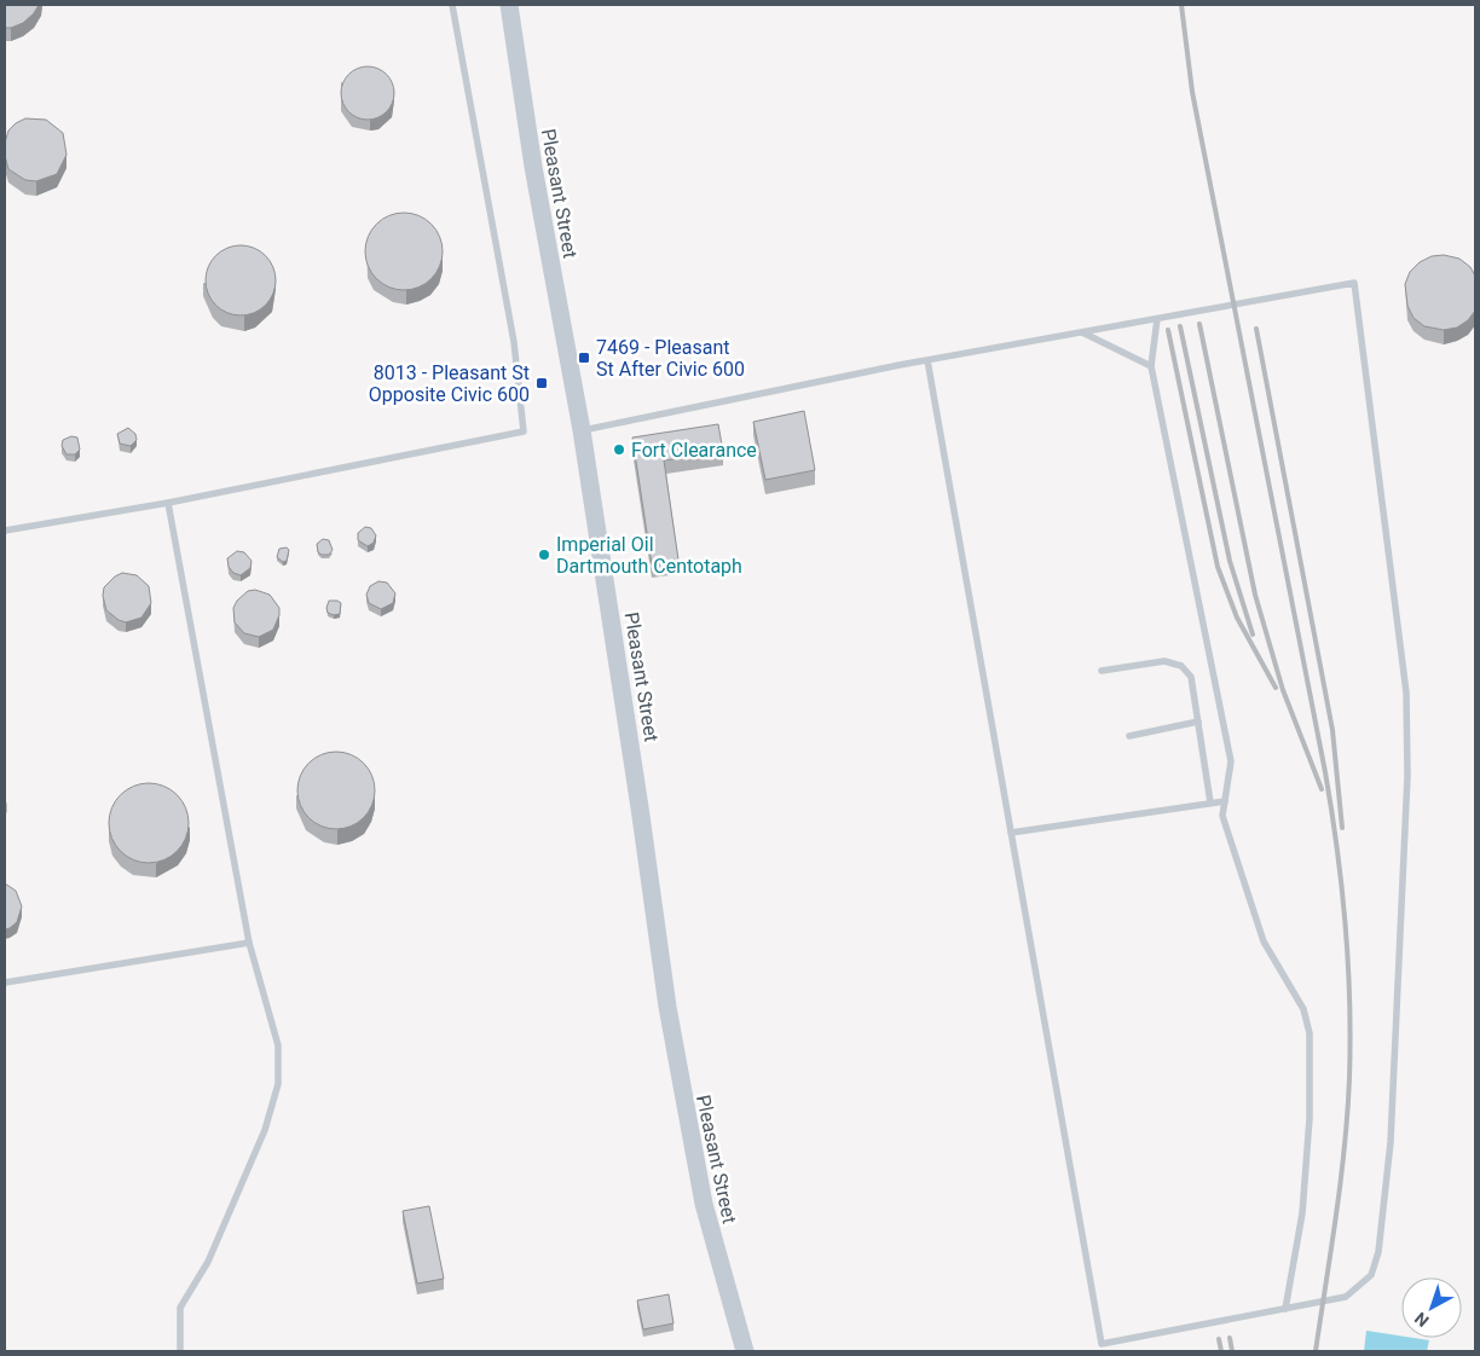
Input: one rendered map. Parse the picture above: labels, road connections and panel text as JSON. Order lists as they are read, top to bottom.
{
  "streets": {
    "main road": ["Pleasant Street"]
  },
  "places": {
    "transit": ["7469 - Pleasant St After Civic 600", "8013 - Pleasant St Opposite Civic 600"],
    "other": ["Fort Clearance", "Imperial Oil Dartmouth Centotaph"]
  },
  "north": "bottom left"
}
